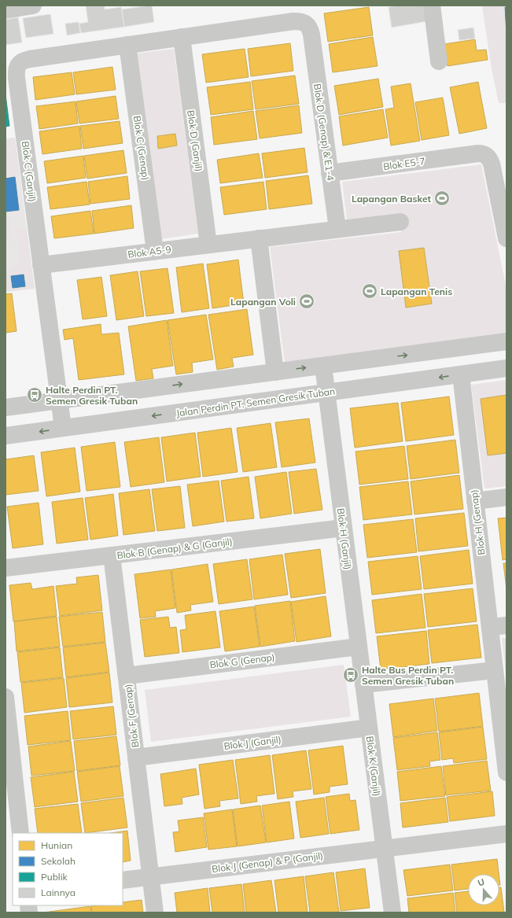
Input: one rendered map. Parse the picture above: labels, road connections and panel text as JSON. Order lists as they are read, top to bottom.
{
  "streets": {
    "street": [
      "Blok D (Genap) & E1-4",
      "Blok D (Ganjil)",
      "Blok C (Genap)",
      "Blok E5-7",
      "Blok C (Ganjil)",
      "Blok A5-9",
      "Jalan Perdin PT. Semen Gresik Tuban",
      "Blok H (Genap)",
      "Blok H (Ganjil)",
      "Blok B (Genap) & G (Ganjil)",
      "Blok G (Genap)",
      "Blok F (Genap)",
      "Blok J (Ganjil)",
      "Blok K (Ganjil)",
      "Blok J (Genap) & P (Ganjil)"
    ]
  },
  "crossings": [
    ["Blok D (Genap) & E1-4", "Blok D (Ganjil)"],
    ["Blok D (Genap) & E1-4", "Blok E5-7"],
    ["Blok D (Genap) & E1-4", "Blok A5-9"],
    ["Blok D (Ganjil)", "Blok A5-9"],
    ["Blok C (Genap)", "Blok C (Ganjil)"],
    ["Blok C (Genap)", "Blok A5-9"],
    ["Blok C (Ganjil)", "Blok A5-9"],
    ["Blok C (Ganjil)", "Jalan Perdin PT. Semen Gresik Tuban"],
    ["Jalan Perdin PT. Semen Gresik Tuban", "Blok H (Genap)"],
    ["Jalan Perdin PT. Semen Gresik Tuban", "Blok H (Ganjil)"],
    ["Blok H (Ganjil)", "Blok B (Genap) & G (Ganjil)"],
    ["Blok H (Ganjil)", "Blok G (Genap)"],
    ["Blok H (Ganjil)", "Blok K (Ganjil)"],
    ["Blok B (Genap) & G (Ganjil)", "Blok F (Genap)"],
    ["Blok G (Genap)", "Blok F (Genap)"],
    ["Blok F (Genap)", "Blok J (Ganjil)"],
    ["Blok F (Genap)", "Blok J (Genap) & P (Ganjil)"],
    ["Blok J (Ganjil)", "Blok K (Ganjil)"],
    ["Blok K (Ganjil)", "Blok J (Genap) & P (Ganjil)"]
  ],
  "places": {
    "sports": ["Lapangan Basket", "Lapangan Tenis", "Lapangan Voli"],
    "bus stop": ["Halte Perdin PT. Semen Gresik Tuban", "Halte Bus Perdin PT. Semen Gresik Tuban"]
  },
  "legend": [
    "Hunian",
    "Sekolah",
    "Publik",
    "Lainnya"
  ],
  "north": "top"
}
